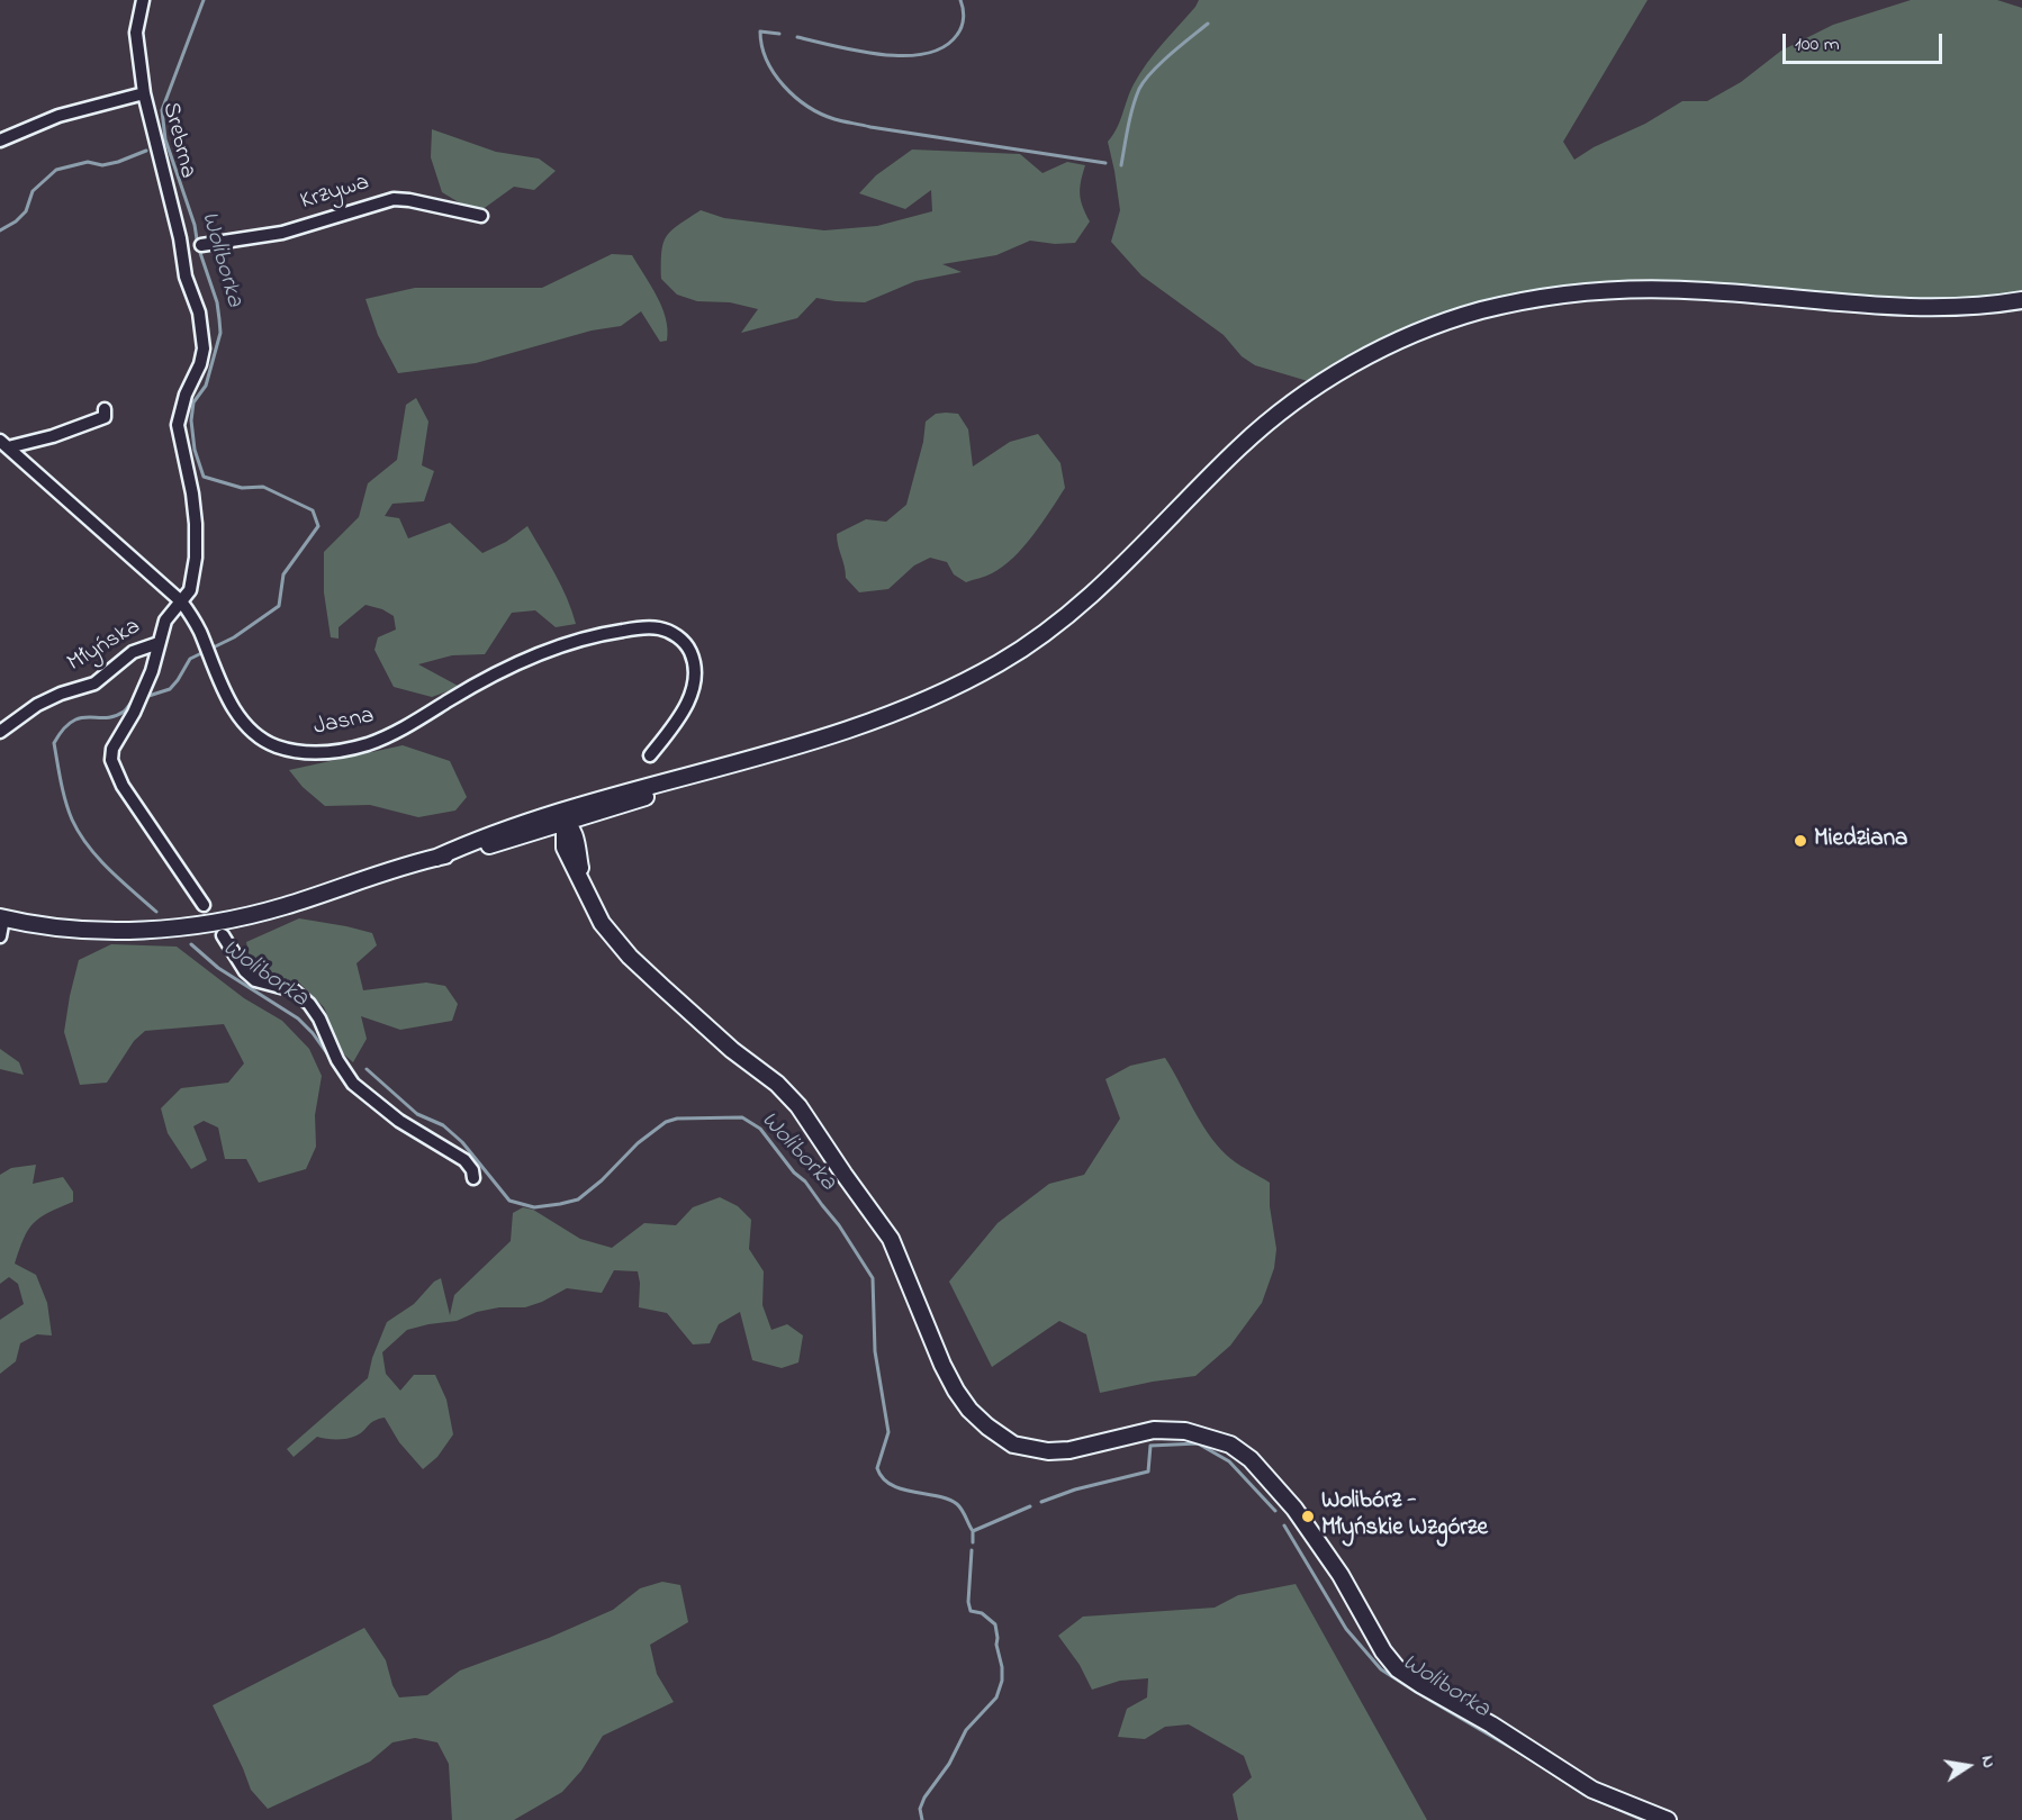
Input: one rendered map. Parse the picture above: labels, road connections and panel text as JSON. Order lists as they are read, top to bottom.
{
  "streets": {
    "street": [
      "Srebrna",
      "Krzywa",
      "Młyńska",
      "Jasna"
    ]
  },
  "crossings": [
    ["Srebrna", "Młyńska"],
    ["Srebrna", "Jasna"],
    ["Młyńska", "Jasna"]
  ],
  "water": ["Woliborka"],
  "places": ["Miedziana", "Wolibórz - Młyńskie Wzgórze"],
  "scale_bar": "100 m",
  "north": "right"
}
